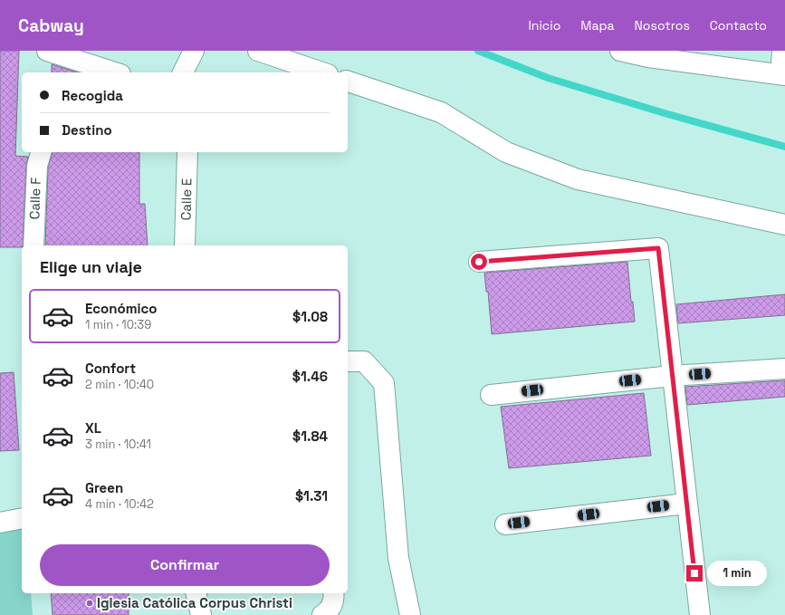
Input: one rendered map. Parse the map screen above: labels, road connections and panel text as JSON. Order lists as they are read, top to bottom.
{
  "streets": {
    "street": ["Calle F", "Calle E"]
  },
  "places": ["Iglesia Católica Corpus Christi"],
  "page": {
    "header": "Cabway",
    "nav": [
      "Inicio",
      "Mapa",
      "Nosotros",
      "Contacto"
    ],
    "banner": ["Recogida", "Destino"],
    "heading": "Elige un viaje",
    "list": [
      {
        "name": "Económico",
        "note": "1 min · 10:39",
        "value": "$1.08"
      },
      {
        "name": "Confort",
        "note": "2 min · 10:40",
        "value": "$1.46"
      },
      {
        "name": "XL",
        "note": "3 min · 10:41",
        "value": "$1.84"
      },
      {
        "name": "Green",
        "note": "4 min · 10:42",
        "value": "$1.31"
      }
    ],
    "buttons": "Confirmar",
    "bubble": "1 min"
  }
}
